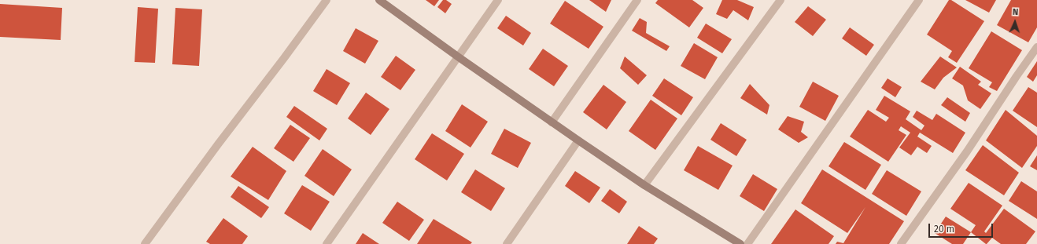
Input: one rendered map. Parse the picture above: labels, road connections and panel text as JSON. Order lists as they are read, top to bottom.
{
  "scale_bar": "20 m",
  "north": "top"
}
